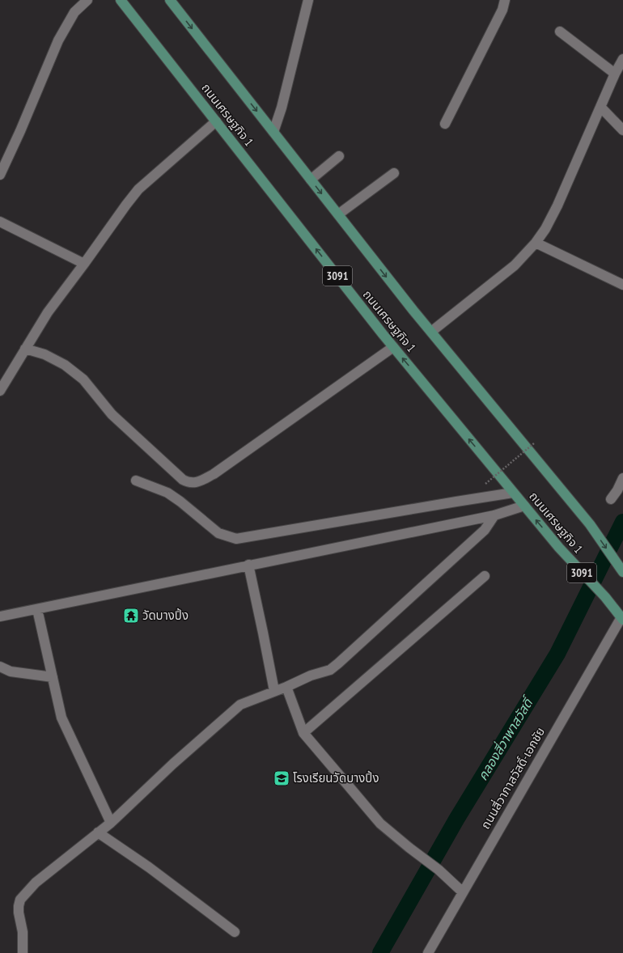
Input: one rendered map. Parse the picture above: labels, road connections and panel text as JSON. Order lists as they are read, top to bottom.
{
  "streets": {
    "main road": ["ถนนเศรษฐกิจ 1", "3091"],
    "street": ["ถนนสี่วาภาสวัสดิ์-เอกชัย"]
  },
  "crossings": [
    ["ถนนเศรษฐกิจ 1", "ถนนสี่วาภาสวัสดิ์-เอกชัย"]
  ],
  "water": ["คลองสี่วาพาสวัสดิ์"],
  "places": {
    "temple": ["วัดบางปิ้ง"],
    "school or university": ["โรงเรียนวัดบางปิ้ง"]
  }
}
